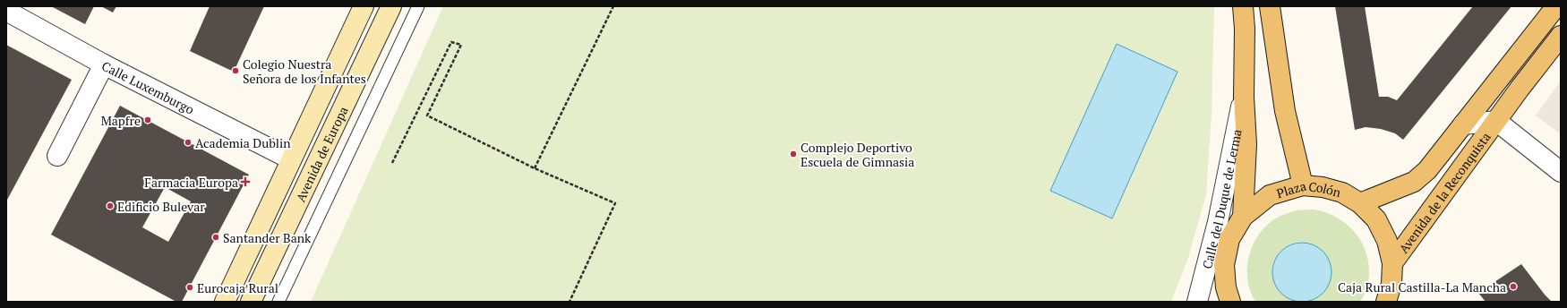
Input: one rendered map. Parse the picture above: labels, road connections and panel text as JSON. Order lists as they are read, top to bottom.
{
  "streets": {
    "main road": [
      "Avenida de Europa",
      "Avenida de la Reconquista",
      "Plaza Colón",
      "Calle del Duque de Lerma"
    ],
    "street": ["Calle Luxemburgo"]
  },
  "crossings": [
    ["Calle Luxemburgo", "Avenida de Europa"],
    ["Avenida de la Reconquista", "Plaza Colón"],
    ["Plaza Colón", "Calle del Duque de Lerma"]
  ],
  "places": {
    "other": [
      "Colegio Nuestra Señora de los Infantes",
      "Mapfre",
      "Academia Dublin",
      "Complejo Deportivo Escuela de Gimnasia",
      "Edificio Bulevar",
      "Santander Bank",
      "Caja Rural Castilla-La Mancha",
      "Eurocaja Rural"
    ],
    "health": ["Farmacia Europa"]
  }
}
